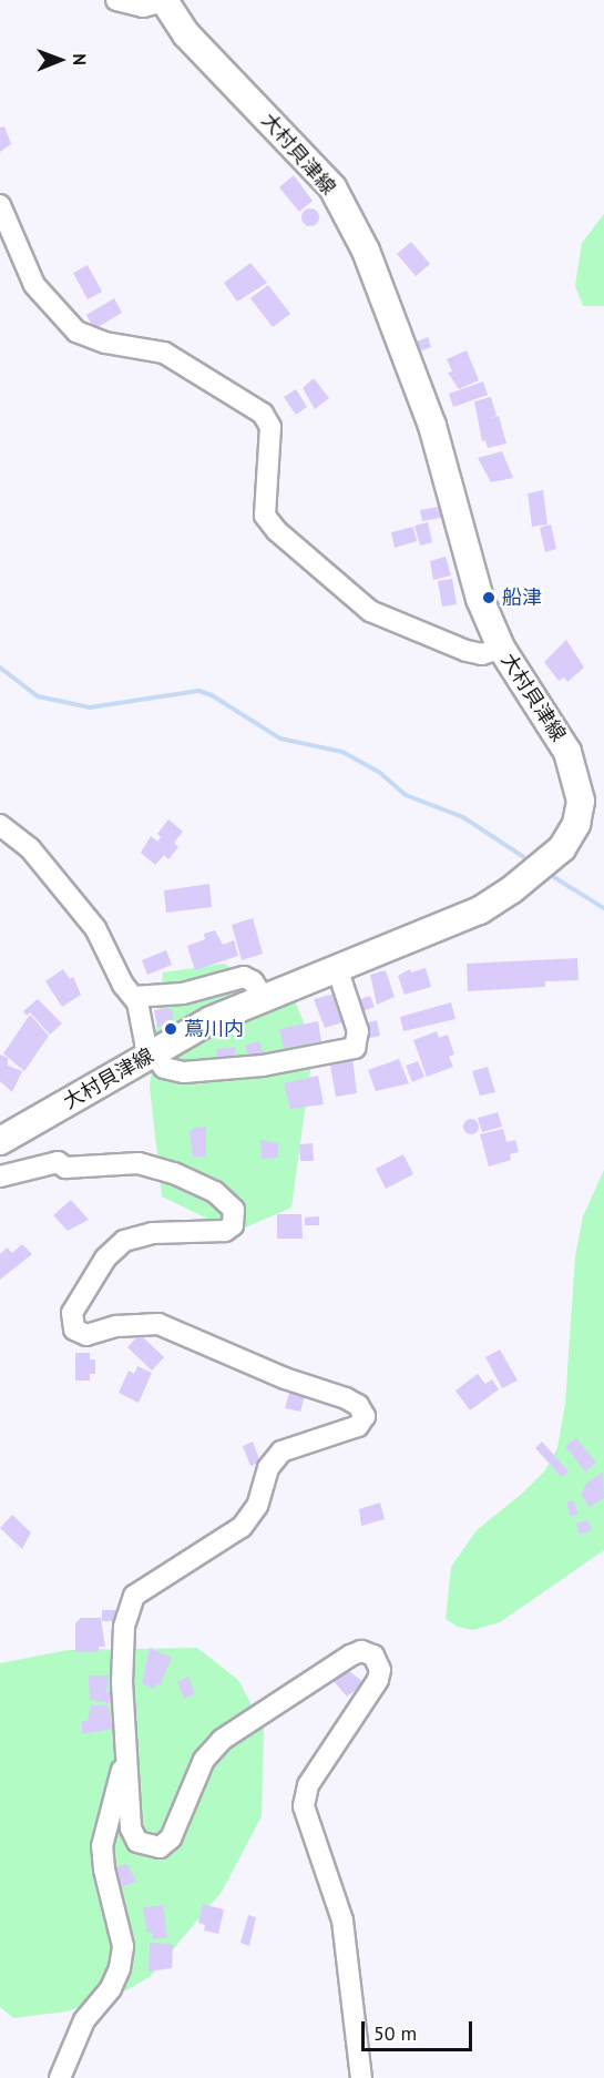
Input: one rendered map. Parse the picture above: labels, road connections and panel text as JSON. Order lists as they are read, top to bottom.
{
  "streets": {
    "main road": ["大村貝津線"]
  },
  "places": ["船津", "蔦川内"],
  "scale_bar": "50 m",
  "north": "right"
}
